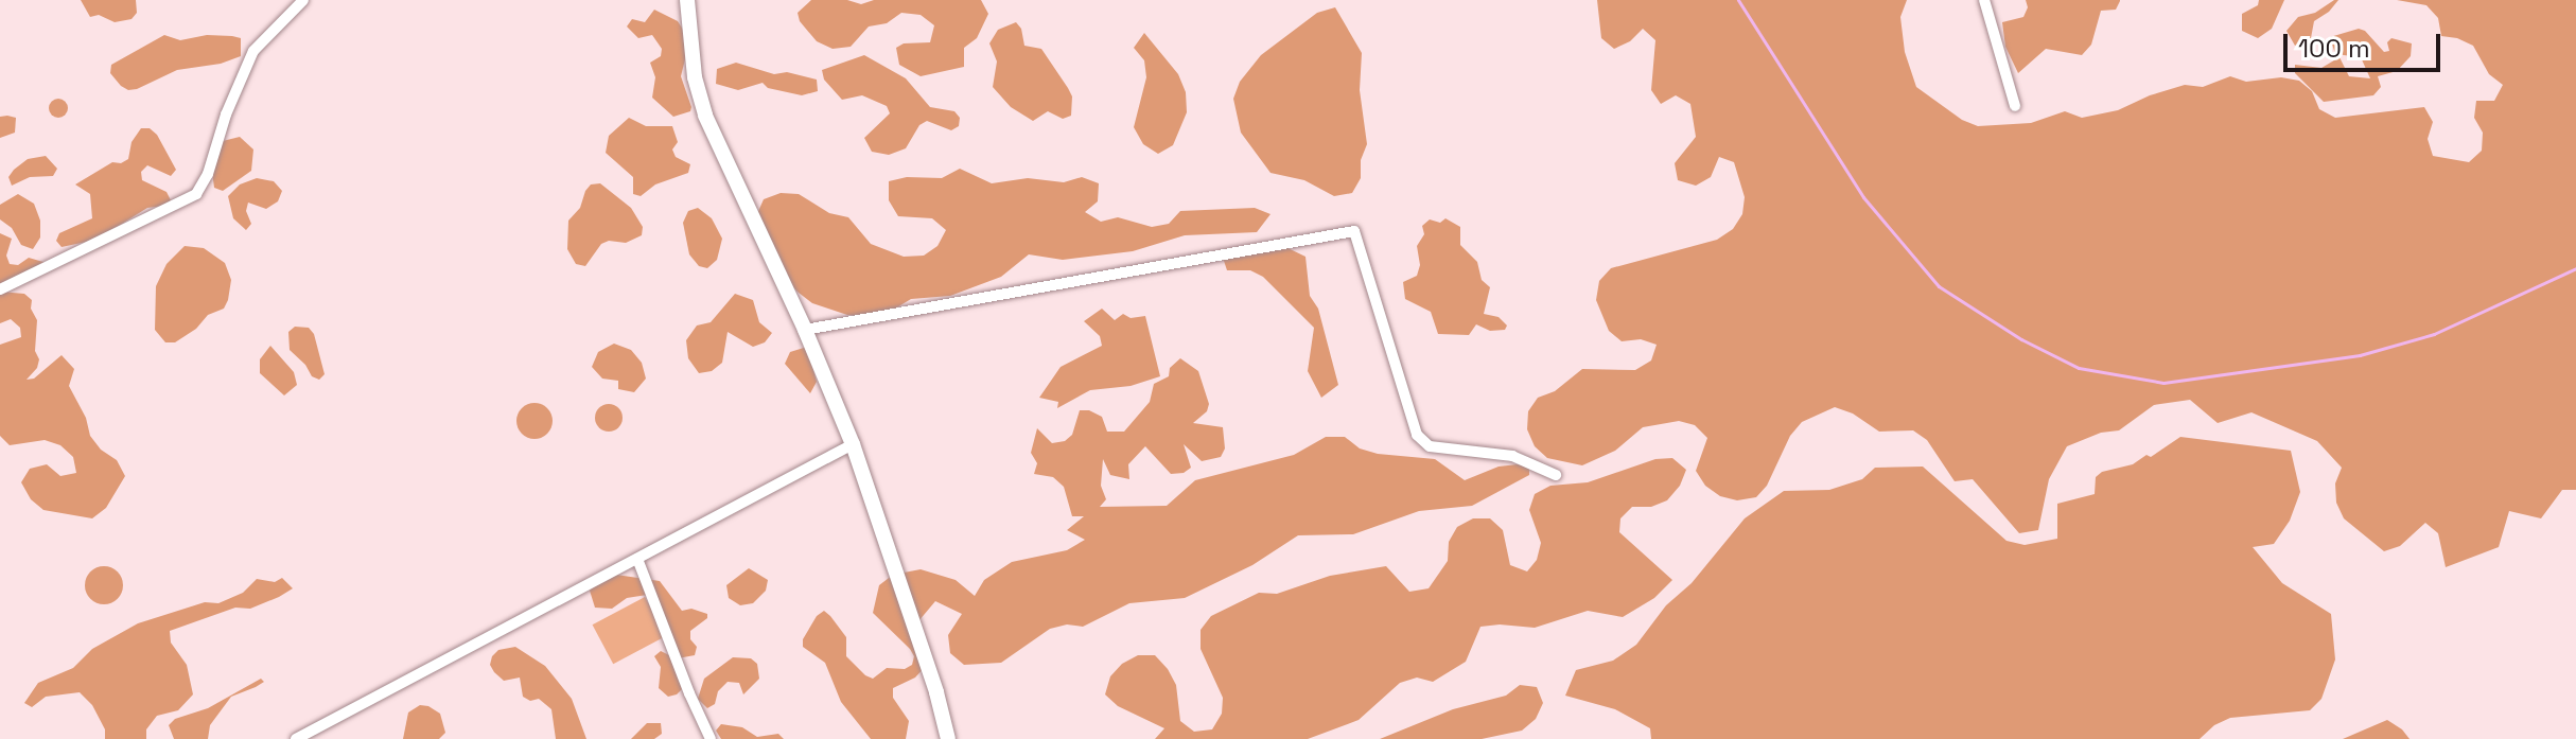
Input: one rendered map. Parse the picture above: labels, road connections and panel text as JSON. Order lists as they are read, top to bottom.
{
  "scale_bar": "100 m"
}
